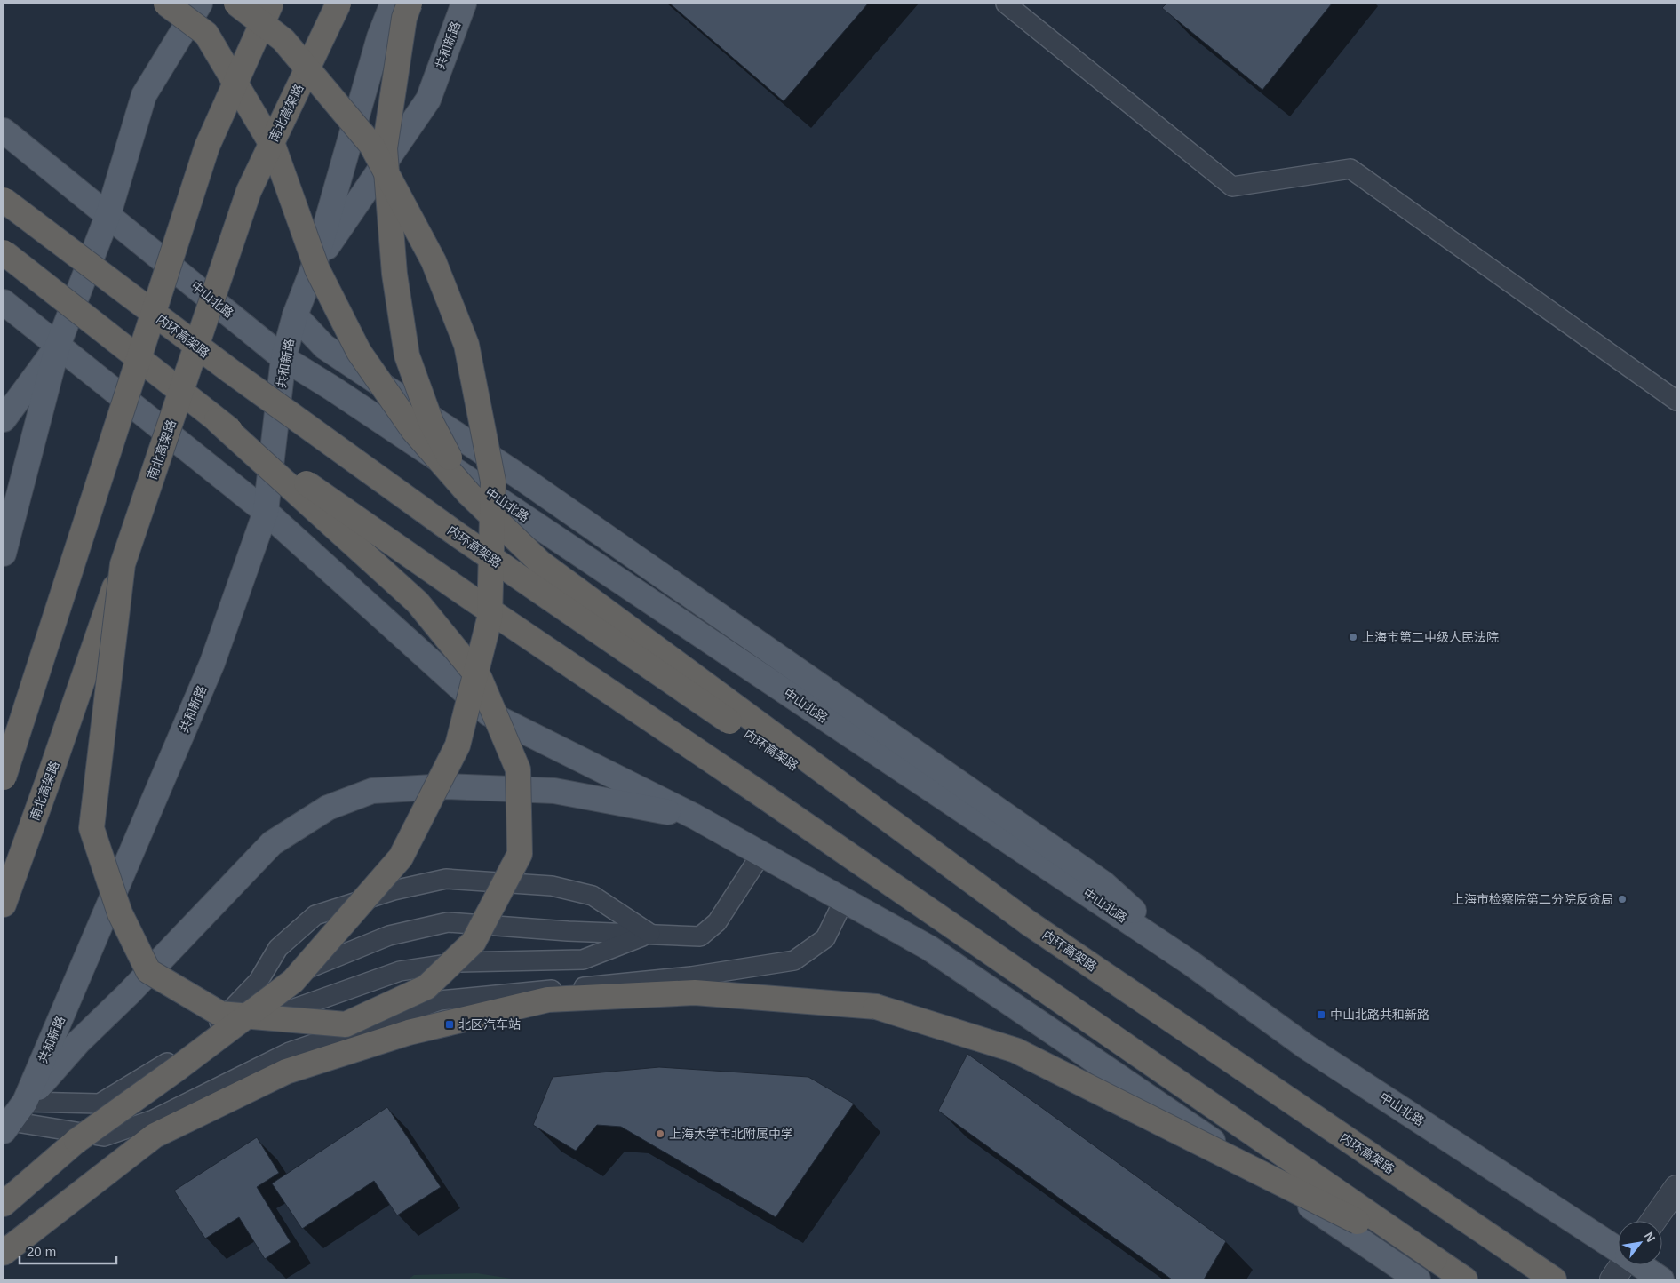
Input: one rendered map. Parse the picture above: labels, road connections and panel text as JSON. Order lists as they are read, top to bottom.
{
  "streets": {
    "highway": ["南北高架路", "内环高架路"],
    "main road": ["共和新路", "中山北路"]
  },
  "crossings": [
    ["共和新路", "中山北路"]
  ],
  "places": {
    "other": ["上海市第二中级人民法院", "上海市检察院第二分院反贪局", "上海大学市北附属中学"],
    "transit": ["中山北路共和新路", "北区汽车站"]
  },
  "scale_bar": "20 m",
  "north": "top right"
}
